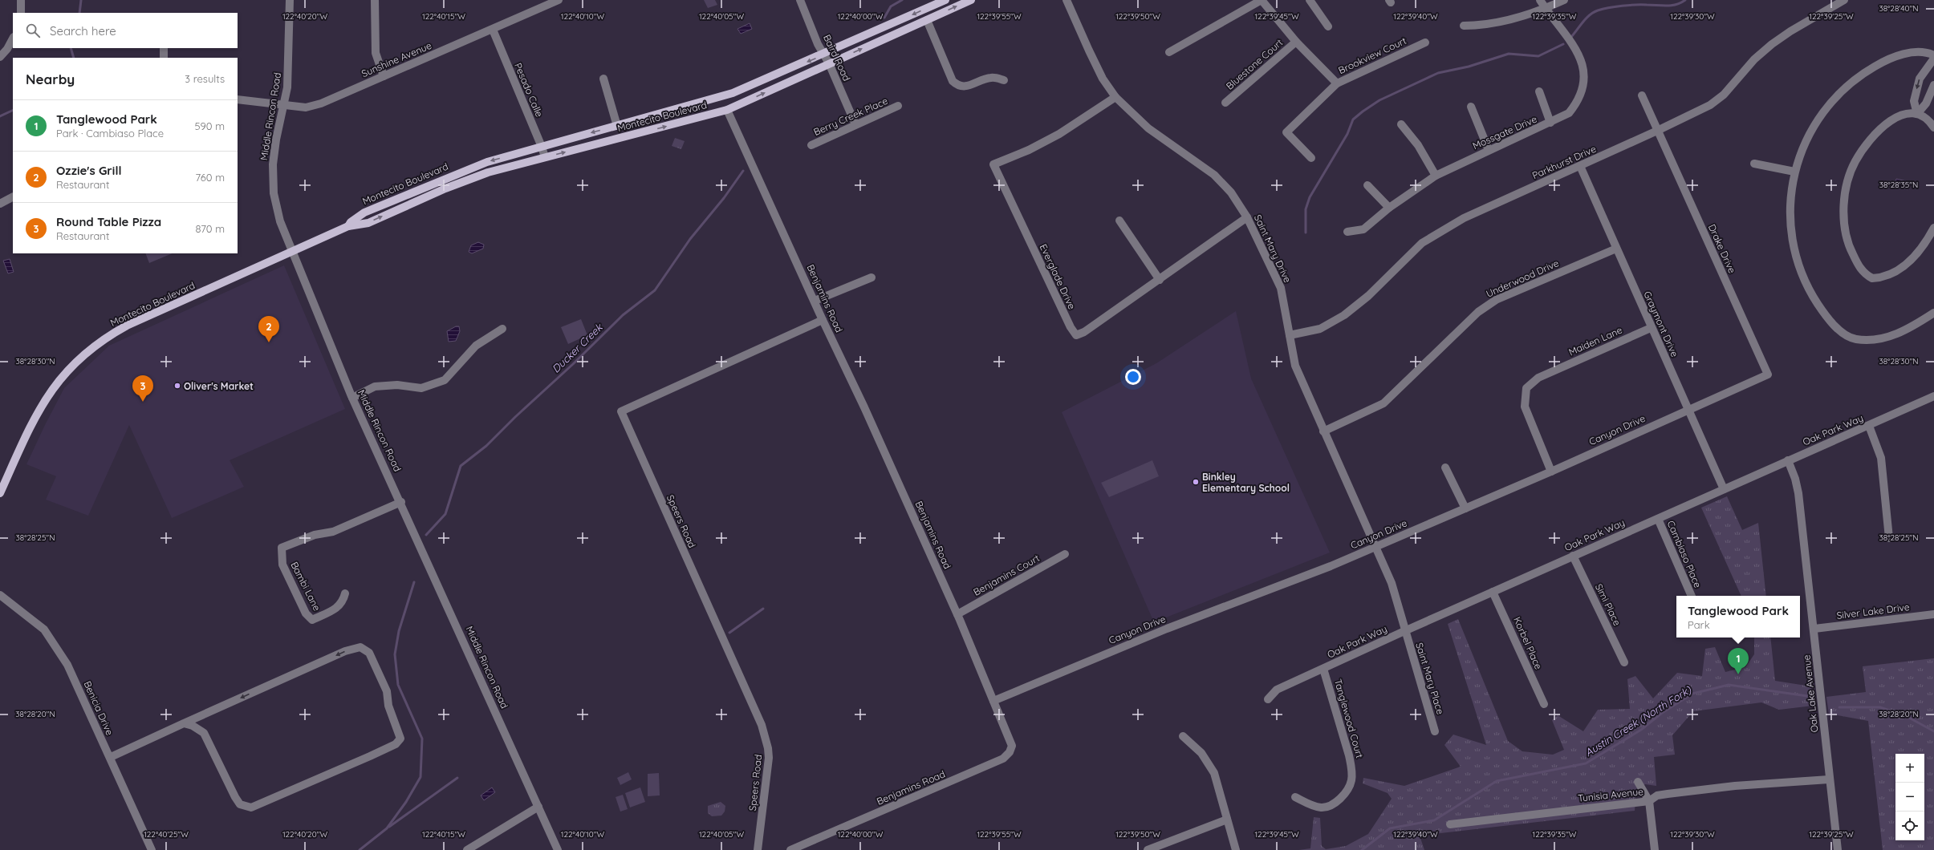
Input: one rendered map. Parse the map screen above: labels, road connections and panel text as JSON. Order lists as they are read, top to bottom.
{
  "streets": {
    "main road": ["Montecito Boulevard"],
    "street": [
      "Brookview Court",
      "Baird Road",
      "Sunshine Avenue",
      "Bluestone Court",
      "Pesado Calle",
      "Middle Rincon Road",
      "Berry Creek Place",
      "Mossgate Drive",
      "Parkhurst Drive",
      "Saint Mary Drive",
      "Drake Drive",
      "Everglade Drive",
      "Underwood Drive",
      "Benjamins Road",
      "Graymont Drive",
      "Maiden Lane",
      "Canyon Drive",
      "Oak Park Way",
      "Speers Road",
      "Cambiaso Place",
      "Benjamins Court",
      "Bambi Lane",
      "Simi Place",
      "Silver Lake Drive",
      "Korbel Place",
      "Saint Mary Place",
      "Oak Lake Avenue",
      "Benicia Drive",
      "Tanglewood Court",
      "Tunisia Avenue"
    ]
  },
  "crossings": [
    ["Baird Road", "Montecito Boulevard"],
    ["Baird Road", "Berry Creek Place"],
    ["Sunshine Avenue", "Pesado Calle"],
    ["Sunshine Avenue", "Middle Rincon Road"],
    ["Pesado Calle", "Montecito Boulevard"],
    ["Middle Rincon Road", "Montecito Boulevard"],
    ["Middle Rincon Road", "Bambi Lane"],
    ["Montecito Boulevard", "Benjamins Road"],
    ["Parkhurst Drive", "Saint Mary Drive"],
    ["Parkhurst Drive", "Drake Drive"],
    ["Parkhurst Drive", "Graymont Drive"],
    ["Saint Mary Drive", "Everglade Drive"],
    ["Saint Mary Drive", "Underwood Drive"],
    ["Saint Mary Drive", "Canyon Drive"],
    ["Saint Mary Drive", "Oak Park Way"],
    ["Saint Mary Drive", "Saint Mary Place"],
    ["Drake Drive", "Canyon Drive"],
    ["Underwood Drive", "Graymont Drive"],
    ["Benjamins Road", "Canyon Drive"],
    ["Benjamins Road", "Speers Road"],
    ["Benjamins Road", "Benjamins Court"],
    ["Graymont Drive", "Maiden Lane"],
    ["Graymont Drive", "Canyon Drive"],
    ["Graymont Drive", "Oak Park Way"],
    ["Maiden Lane", "Canyon Drive"],
    ["Oak Park Way", "Cambiaso Place"],
    ["Oak Park Way", "Simi Place"],
    ["Oak Park Way", "Korbel Place"],
    ["Oak Park Way", "Saint Mary Place"],
    ["Oak Park Way", "Oak Lake Avenue"],
    ["Oak Park Way", "Tanglewood Court"],
    ["Silver Lake Drive", "Oak Lake Avenue"],
    ["Oak Lake Avenue", "Tunisia Avenue"]
  ],
  "water": ["Ducker Creek", "Austin Creek (North Fork)"],
  "places": ["Oliver's Market", "Binkley Elementary School"],
  "page": {
    "search": "Search here",
    "heading": ["Nearby", "3 results"],
    "list": [
      {
        "mark": "1",
        "name": "Tanglewood Park",
        "note": "Park · Cambiaso Place",
        "value": "590 m"
      },
      {
        "mark": "2",
        "name": "Ozzie's Grill",
        "note": "Restaurant",
        "value": "760 m"
      },
      {
        "mark": "3",
        "name": "Round Table Pizza",
        "note": "Restaurant",
        "value": "870 m"
      }
    ],
    "pins": ["2", "3", "1"],
    "popup": ["Tanglewood Park", "Park"],
    "map_buttons": ["+", "−"]
  },
  "coordinates": [
    "38°28'40\"N",
    "122°40'20\"W",
    "122°40'15\"W",
    "122°40'10\"W",
    "122°40'05\"W",
    "122°40'00\"W",
    "122°39'55\"W",
    "122°39'50\"W",
    "122°39'45\"W",
    "122°39'40\"W",
    "122°39'35\"W",
    "122°39'30\"W",
    "122°39'25\"W",
    "38°28'35\"N",
    "38°28'30\"N",
    "38°28'25\"N",
    "38°28'20\"N",
    "122°40'25\"W"
  ]
}
